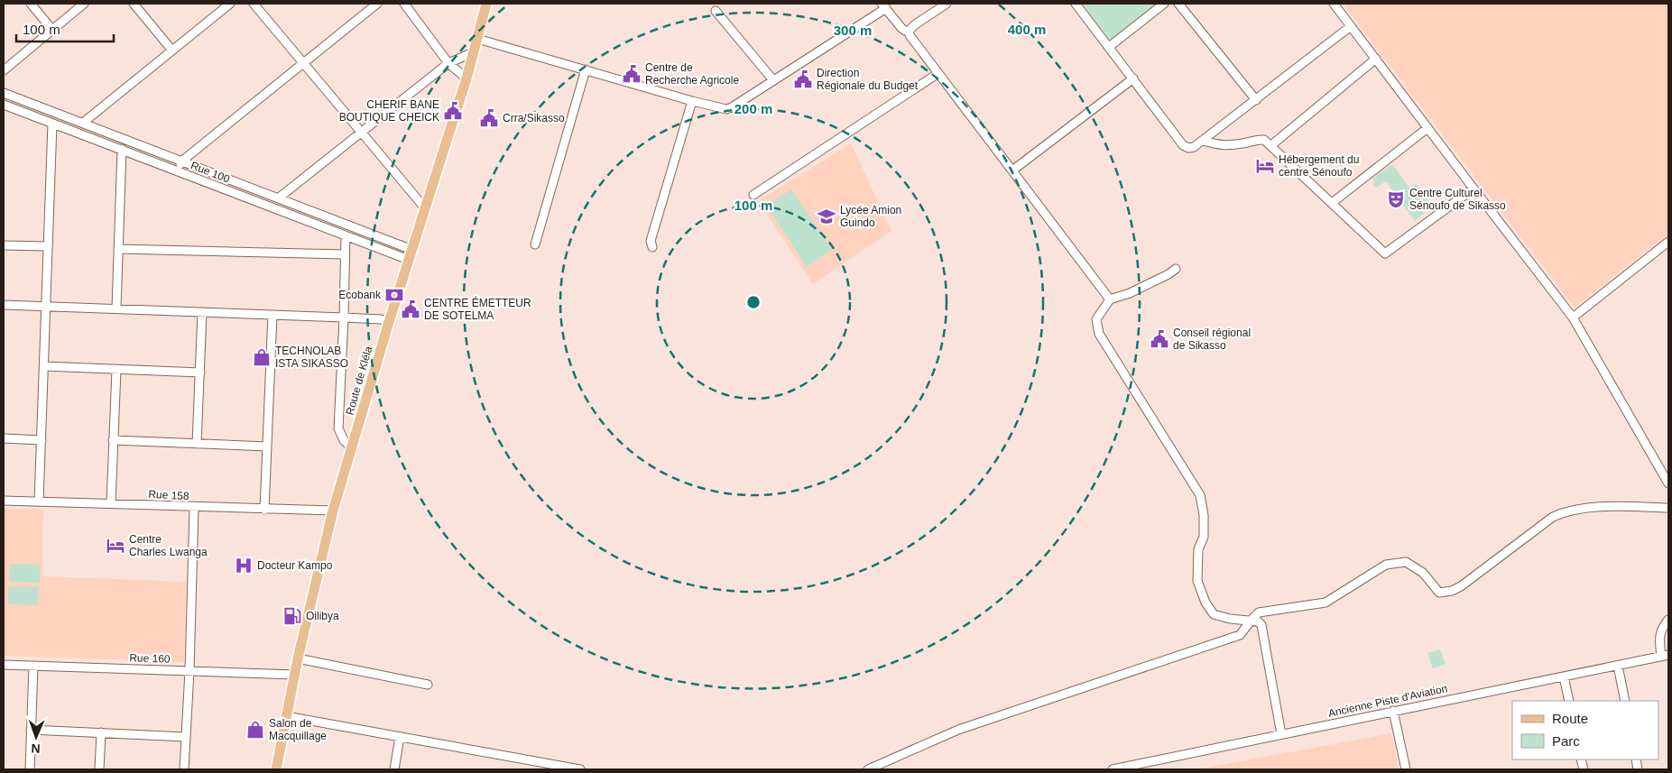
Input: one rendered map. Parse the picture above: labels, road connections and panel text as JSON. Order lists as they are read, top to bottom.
{
  "streets": {
    "main road": ["Route de Kléla"],
    "street": [
      "Rue 100",
      "Rue 158",
      "Rue 160",
      "Ancienne Piste d'Aviation"
    ]
  },
  "crossings": [
    ["Rue 100", "Route de Kléla"],
    ["Route de Kléla", "Rue 158"],
    ["Route de Kléla", "Rue 160"]
  ],
  "places": {
    "public building": [
      "Centre de Recherche Agricole",
      "Direction Régionale du Budget",
      "CHERIF BANE BOUTIQUE CHEICK",
      "Crra/Sikasso",
      "CENTRE ÉMETTEUR DE SOTELMA",
      "Conseil régional de Sikasso"
    ],
    "hotel": ["Hébergement du centre Sénoufo", "Centre Charles Lwanga"],
    "theatre": ["Centre Culturel Sénoufo de Sikasso"],
    "school or university": ["Lycée Amion Guindo"],
    "bank": ["Ecobank"],
    "shop": ["TECHNOLAB ISTA SIKASSO", "Salon de Macquillage"],
    "hospital": ["Docteur Kampo"],
    "fuel station": ["Oilibya"]
  },
  "legend": ["Route", "Parc"],
  "scale_bar": "100 m",
  "north": "bottom",
  "rings": [
    "400 m",
    "300 m",
    "200 m",
    "100 m"
  ]
}
